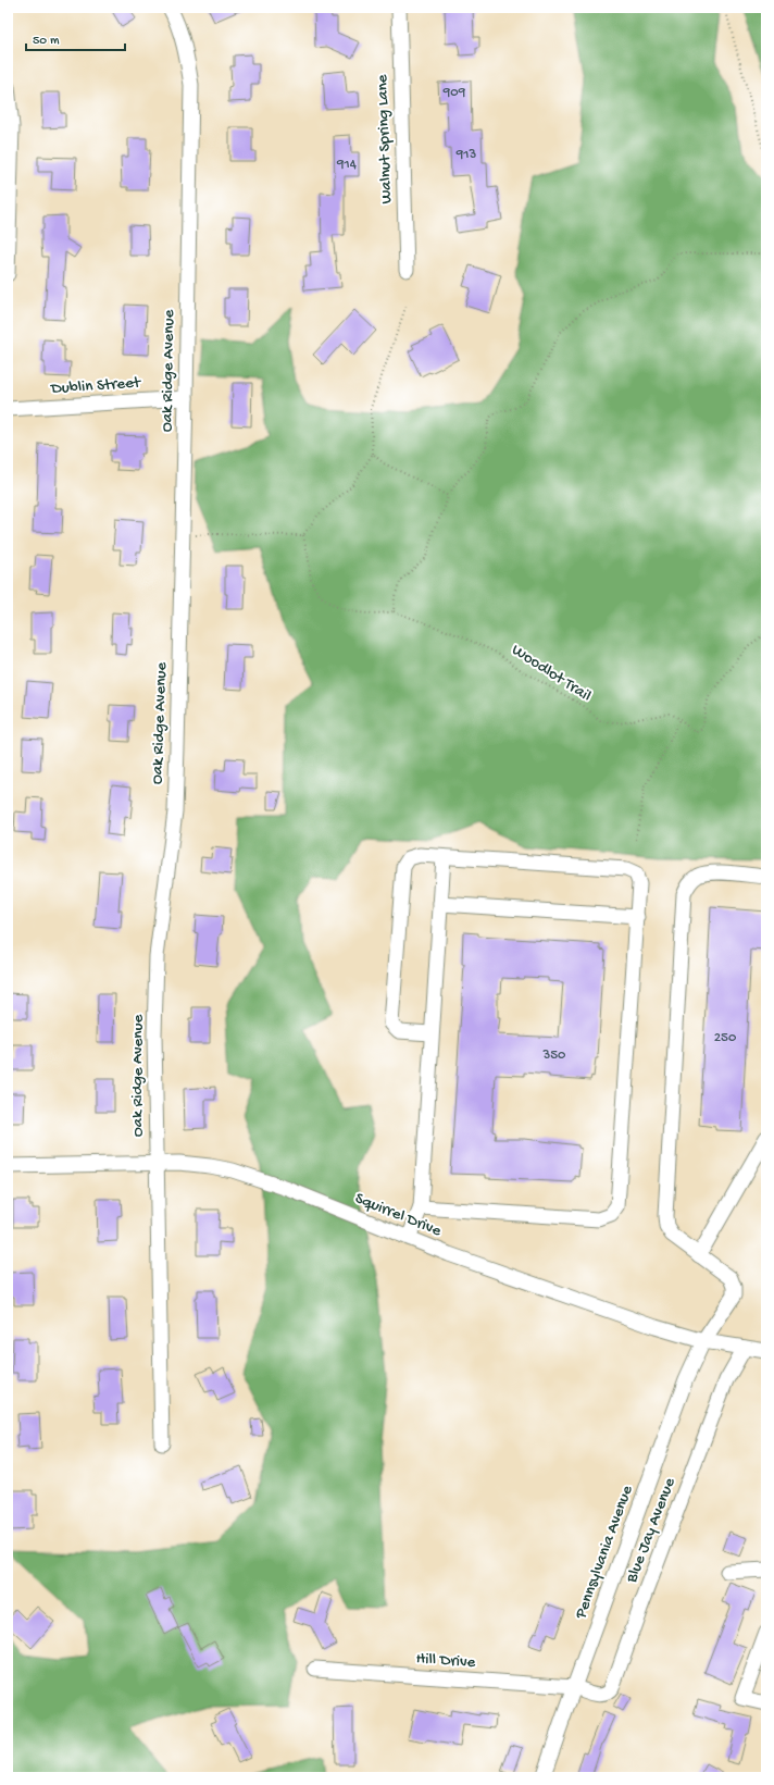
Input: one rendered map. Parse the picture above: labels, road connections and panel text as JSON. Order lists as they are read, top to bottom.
{
  "streets": {
    "street": [
      "Walnut Spring Lane",
      "Oak Ridge Avenue",
      "Dublin Street",
      "Squirrel Drive",
      "Blue Jay Avenue",
      "Pennsylvania Avenue",
      "Hill Drive"
    ],
    "path": ["Woodlot Trail"]
  },
  "crossings": [
    ["Oak Ridge Avenue", "Dublin Street"],
    ["Oak Ridge Avenue", "Squirrel Drive"],
    ["Squirrel Drive", "Blue Jay Avenue"],
    ["Squirrel Drive", "Pennsylvania Avenue"],
    ["Blue Jay Avenue", "Pennsylvania Avenue"],
    ["Blue Jay Avenue", "Hill Drive"],
    ["Pennsylvania Avenue", "Hill Drive"]
  ],
  "house_numbers": [
    "909",
    "913",
    "914",
    "250",
    "350"
  ],
  "scale_bar": "50 m"
}
